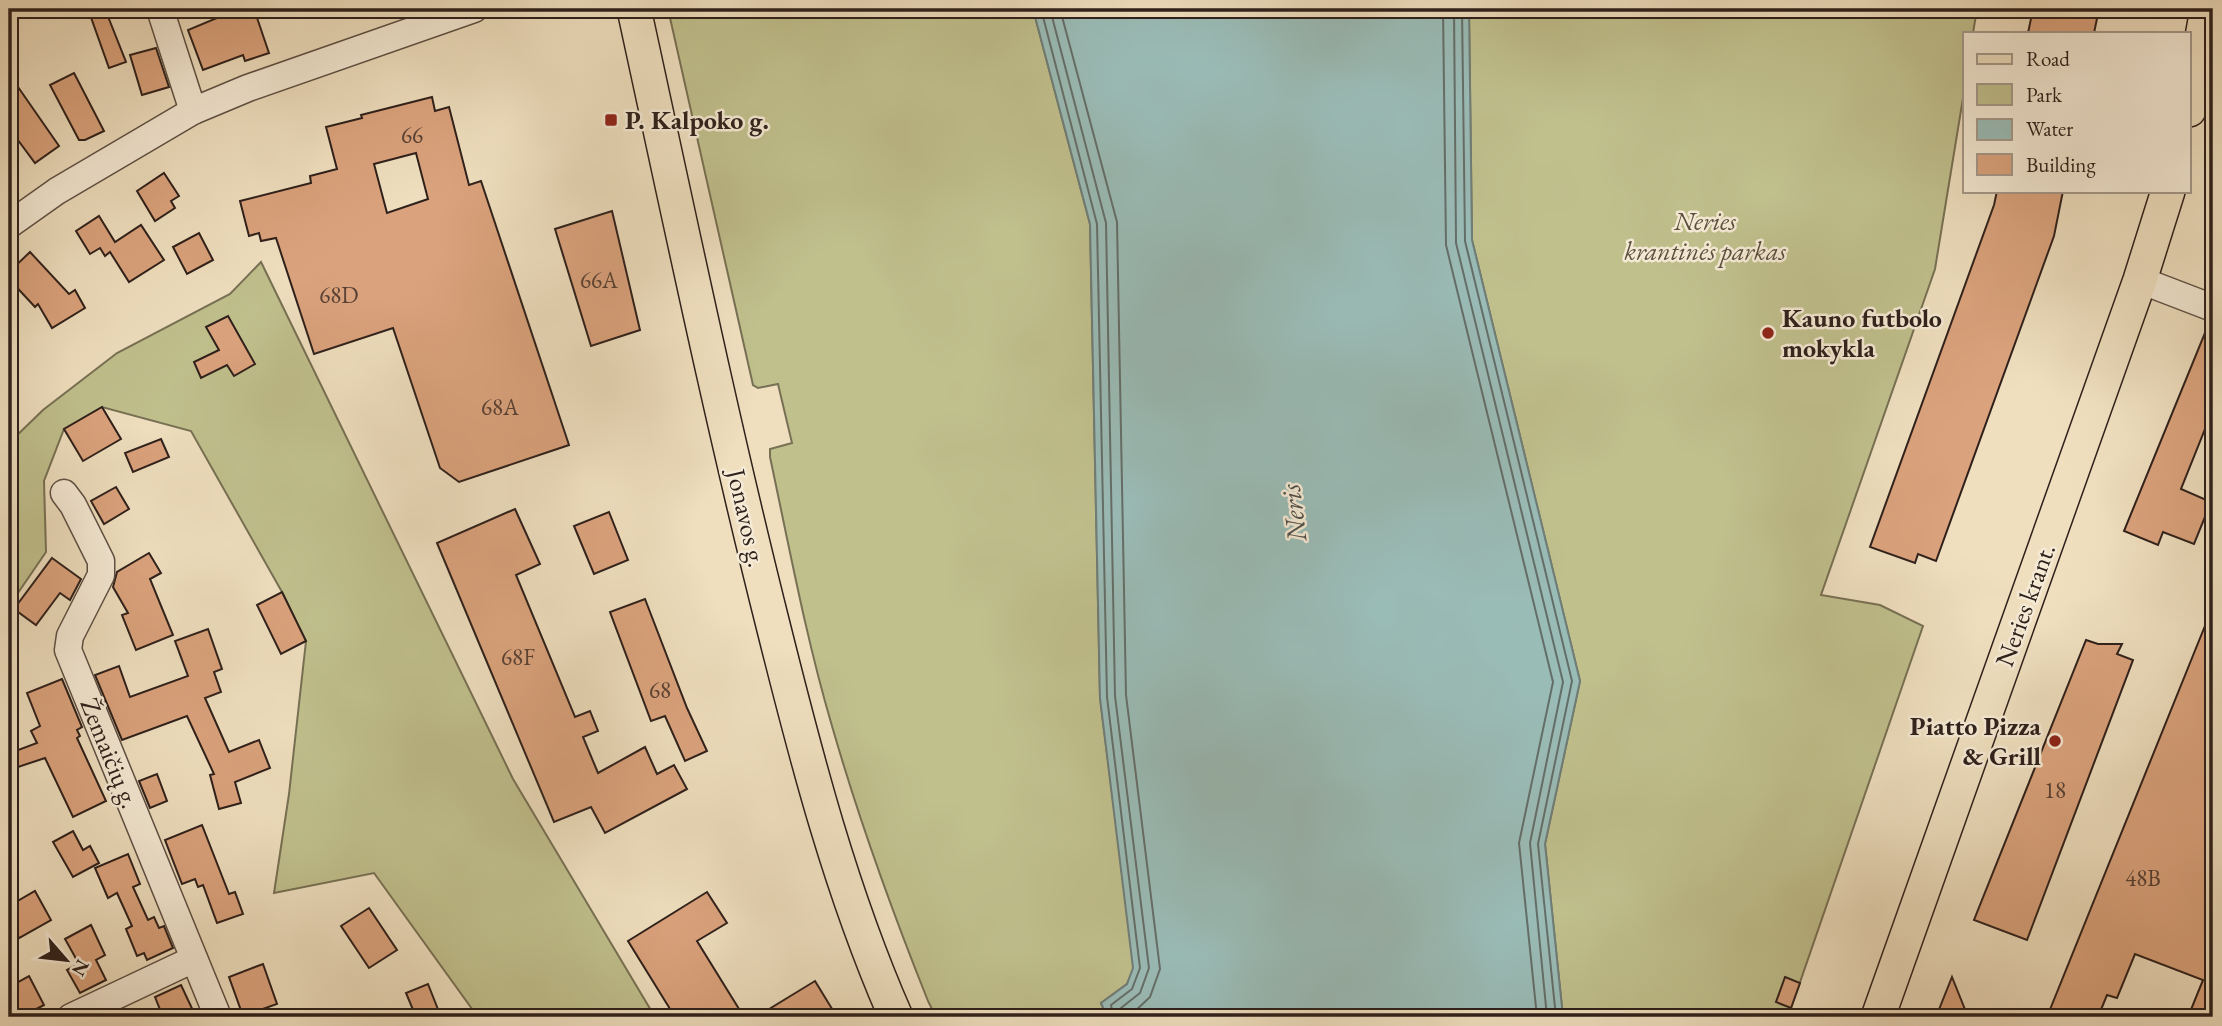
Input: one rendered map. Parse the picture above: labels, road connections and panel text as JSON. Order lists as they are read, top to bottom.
{
  "streets": {
    "main road": ["Jonavos g.", "Neries krant."],
    "street": ["Žemaičių g."]
  },
  "water": ["Neris"],
  "parks": ["Neries krantinės parkas"],
  "places": {
    "transit": ["P. Kalpoko g."],
    "other": ["Kauno futbolo mokykla", "Piatto Pizza & Grill"]
  },
  "house_numbers": [
    "66",
    "66A",
    "68D",
    "68A",
    "68F",
    "68",
    "18",
    "48B"
  ],
  "legend": [
    "Road",
    "Park",
    "Water",
    "Building"
  ],
  "north": "bottom right"
}
